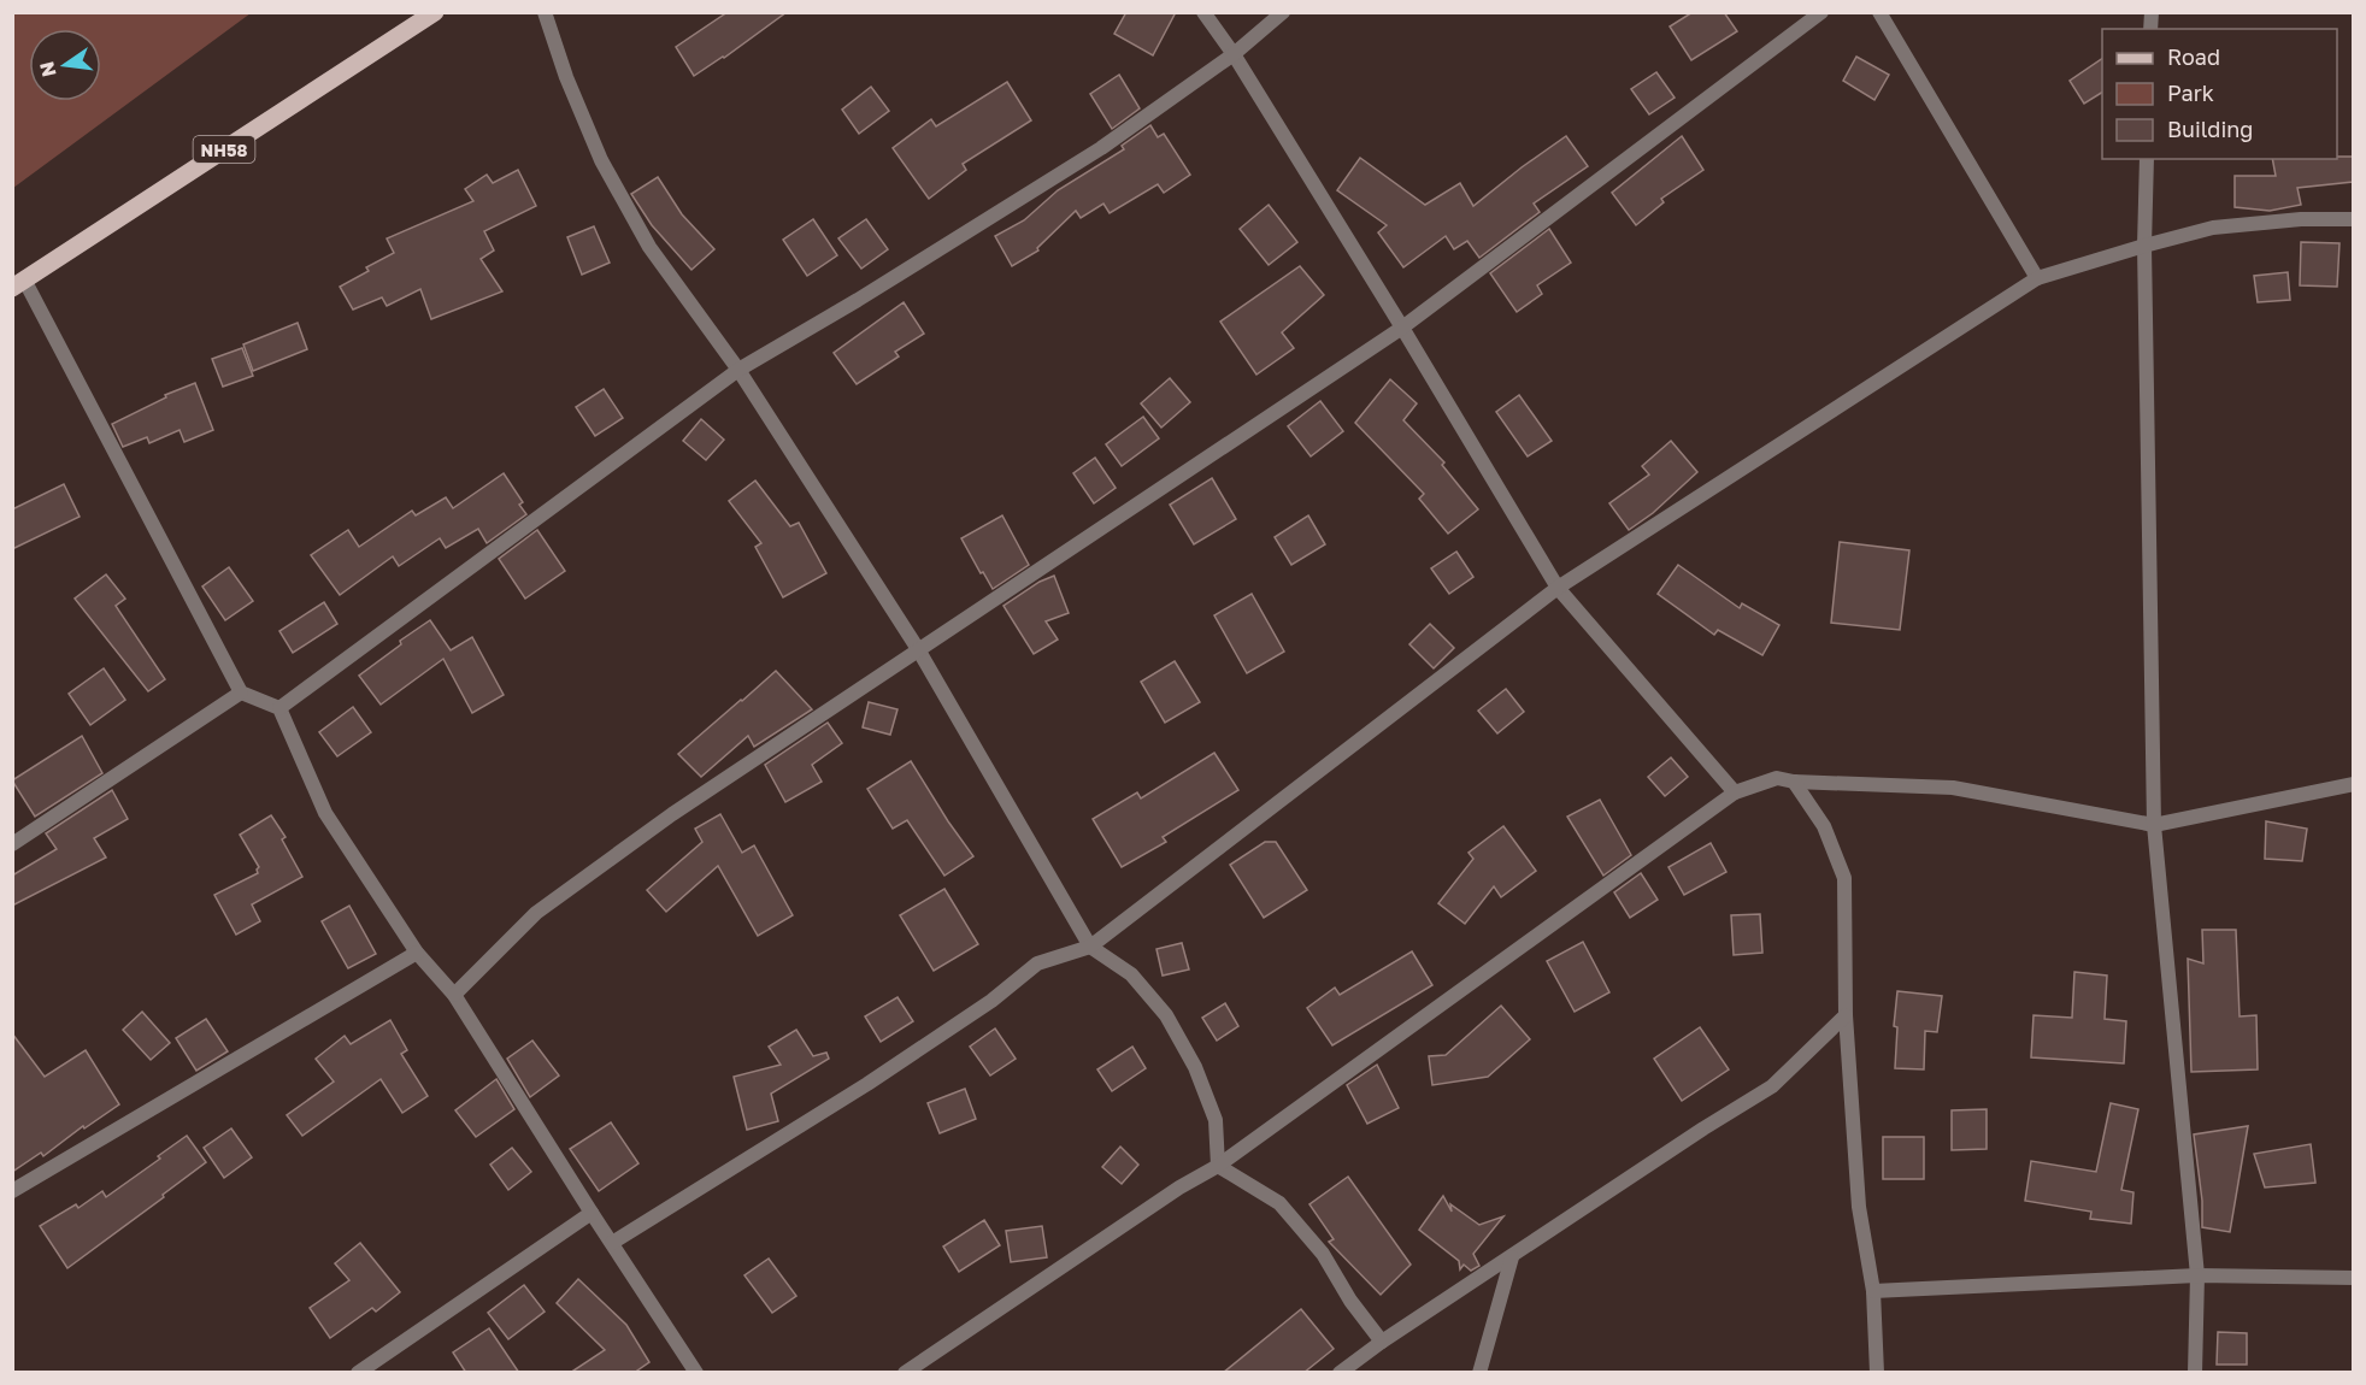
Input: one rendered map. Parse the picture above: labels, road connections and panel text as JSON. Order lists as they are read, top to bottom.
{
  "streets": {
    "main road": ["NH58"]
  },
  "legend": ["Road", "Park", "Building"],
  "north": "left"
}
